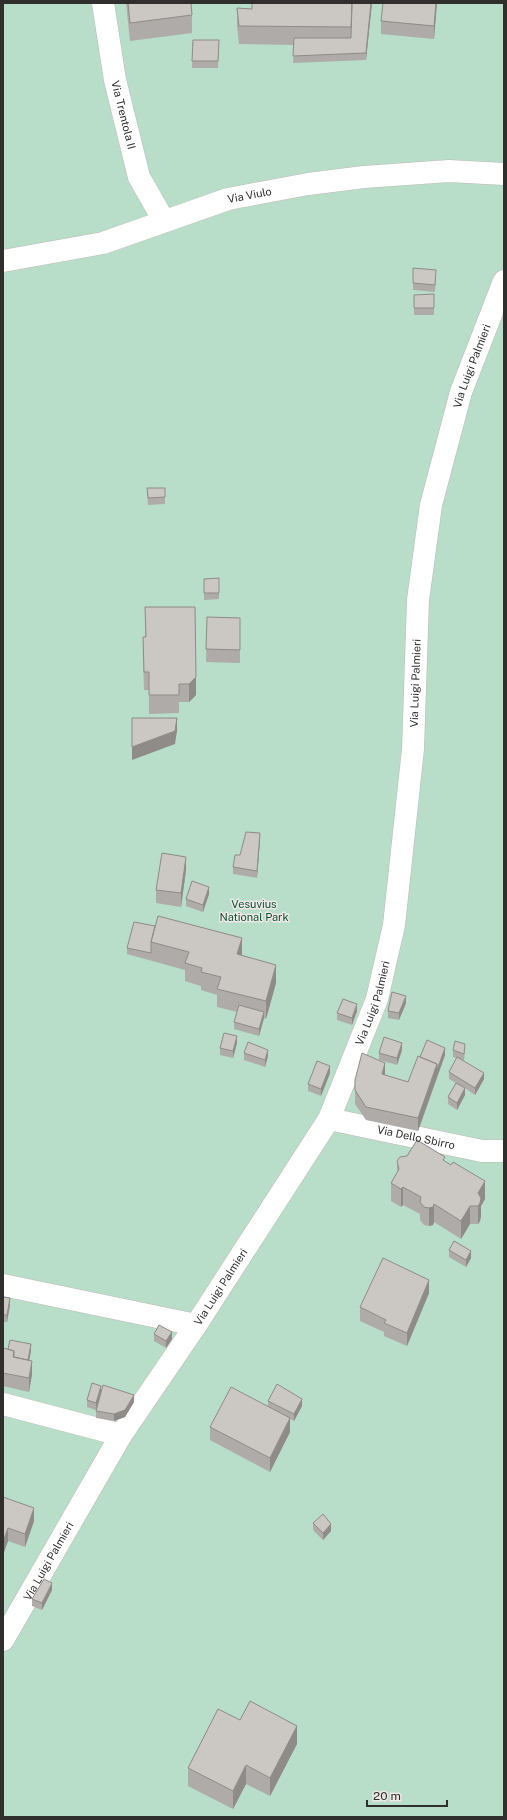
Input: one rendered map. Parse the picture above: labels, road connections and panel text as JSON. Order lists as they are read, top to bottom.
{
  "streets": {
    "street": [
      "Via Trentola II",
      "Via Viulo",
      "Via Luigi Palmieri",
      "Via Dello Sbirro"
    ]
  },
  "crossings": [
    ["Via Trentola II", "Via Viulo"],
    ["Via Luigi Palmieri", "Via Dello Sbirro"]
  ],
  "parks": ["Vesuvius National Park"],
  "scale_bar": "20 m"
}
